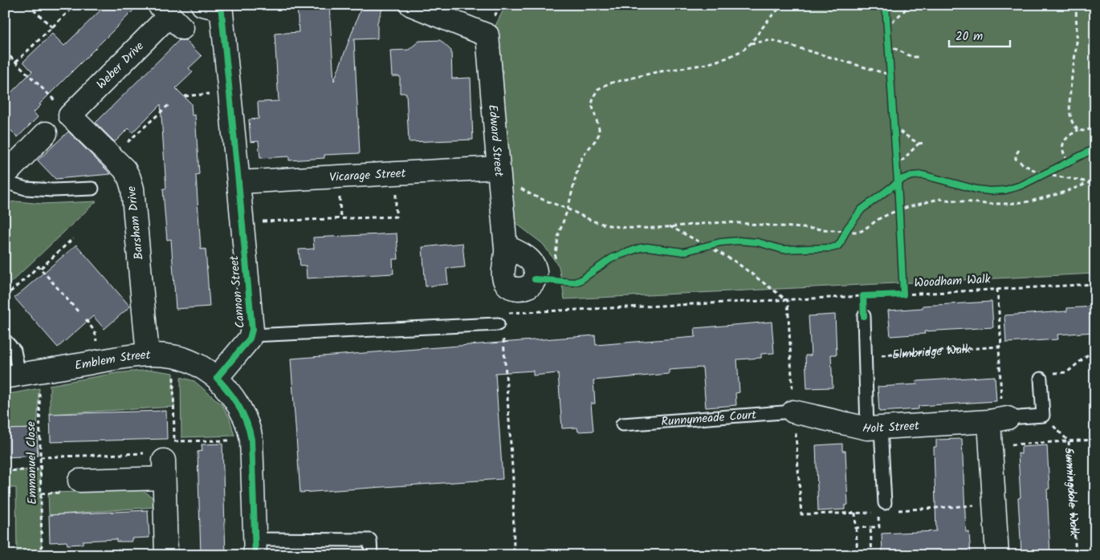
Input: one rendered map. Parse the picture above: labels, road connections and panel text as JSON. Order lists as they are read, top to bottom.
{
  "streets": {
    "street": [
      "Weber Drive",
      "Edward Street",
      "Vicarage Street",
      "Barsham Drive",
      "Cannon Street",
      "Emblem Street",
      "Holt Street"
    ],
    "lane": ["Runnymeade Court"],
    "path": [
      "Woodham Walk",
      "Elmbridge Walk",
      "Emmanuel Close",
      "Sunningdale Walk"
    ]
  },
  "crossings": [
    ["Weber Drive", "Barsham Drive"],
    ["Edward Street", "Vicarage Street"],
    ["Vicarage Street", "Cannon Street"],
    ["Barsham Drive", "Emblem Street"],
    ["Cannon Street", "Emblem Street"],
    ["Emblem Street", "Emmanuel Close"],
    ["Runnymeade Court", "Holt Street"]
  ],
  "scale_bar": "20 m"
}
